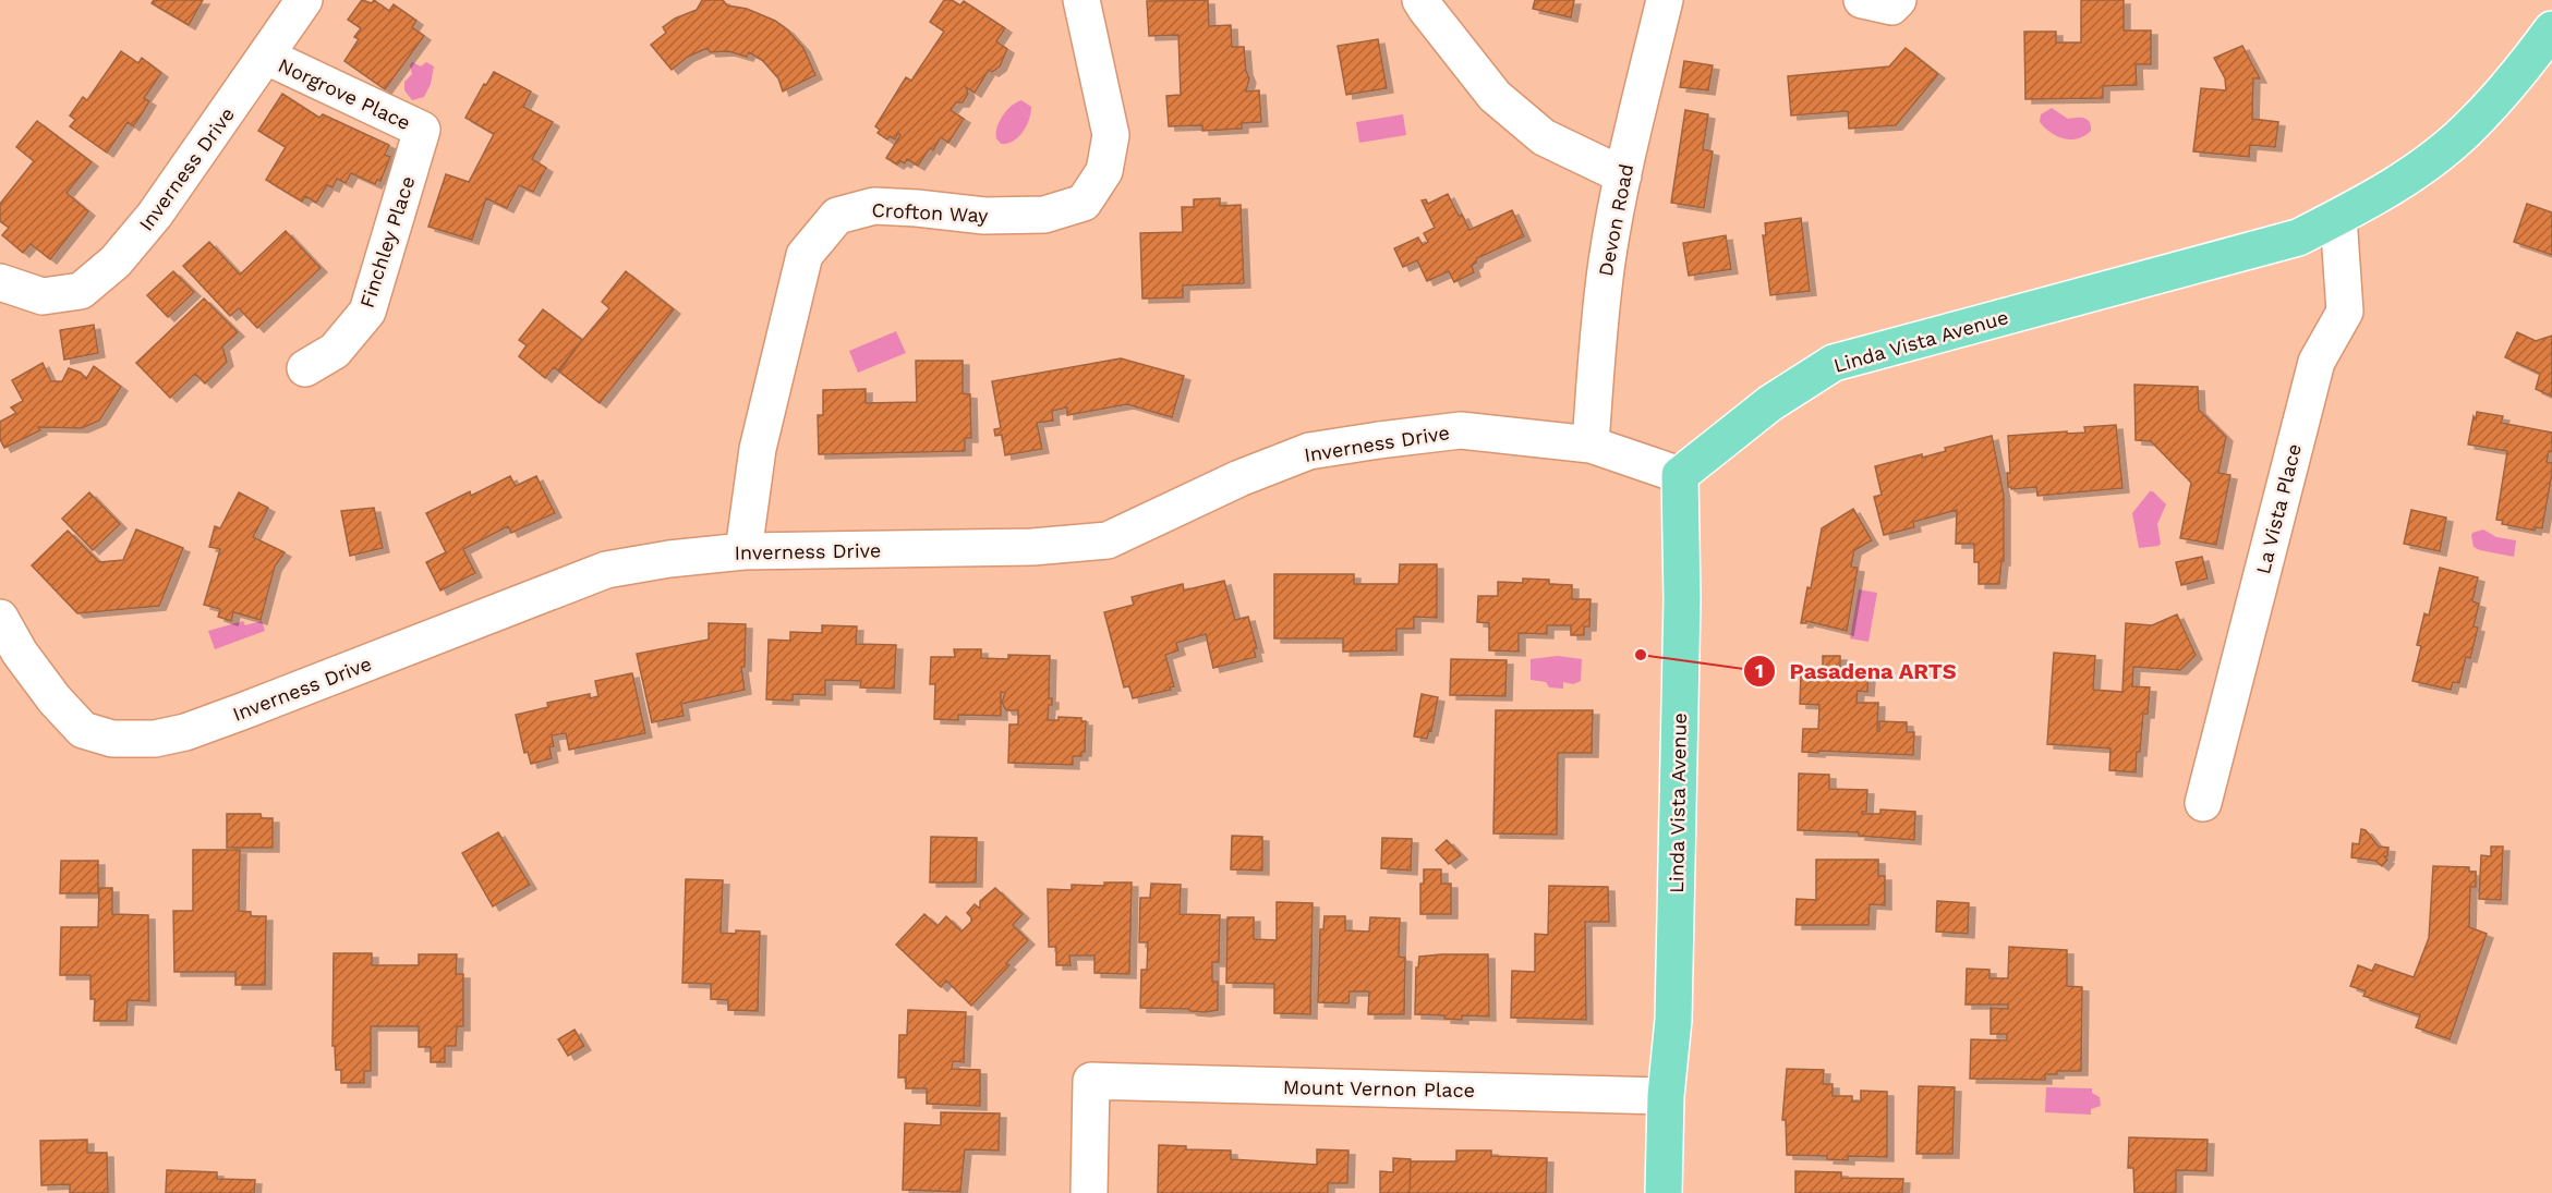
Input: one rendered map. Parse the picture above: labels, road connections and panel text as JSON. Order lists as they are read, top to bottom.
{
  "streets": {
    "main road": ["Linda Vista Avenue"],
    "street": [
      "Norgrove Place",
      "Inverness Drive",
      "Crofton Way",
      "Devon Road",
      "Finchley Place",
      "La Vista Place",
      "Mount Vernon Place"
    ]
  },
  "crossings": [
    ["Norgrove Place", "Inverness Drive"],
    ["Norgrove Place", "Finchley Place"],
    ["Inverness Drive", "Crofton Way"],
    ["Inverness Drive", "Devon Road"],
    ["Inverness Drive", "Linda Vista Avenue"],
    ["Linda Vista Avenue", "La Vista Place"],
    ["Linda Vista Avenue", "Mount Vernon Place"]
  ],
  "places": ["Pasadena ARTS"]
}
